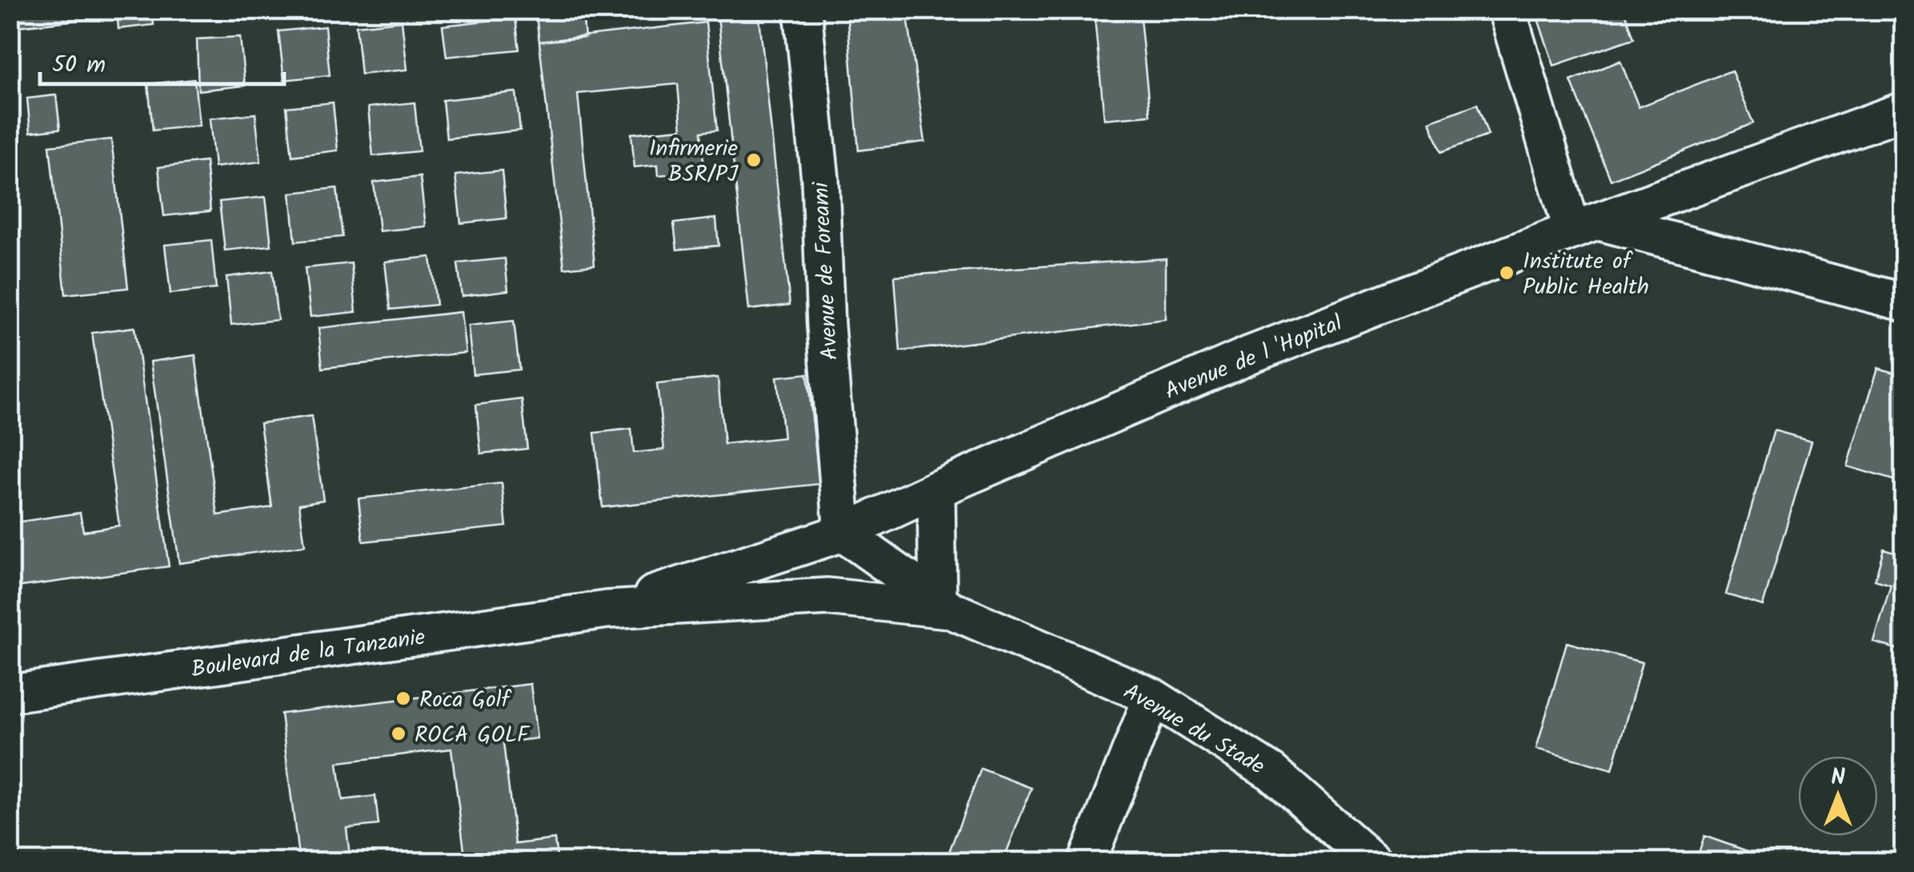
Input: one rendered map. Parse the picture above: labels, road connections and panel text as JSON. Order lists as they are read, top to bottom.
{
  "streets": {
    "street": [
      "Avenue de Foreami",
      "Avenue de l 'Hopital",
      "Boulevard de la Tanzanie",
      "Avenue du Stade"
    ]
  },
  "crossings": [
    ["Avenue de Foreami", "Avenue de l 'Hopital"],
    ["Avenue de Foreami", "Avenue du Stade"],
    ["Avenue de l 'Hopital", "Boulevard de la Tanzanie"],
    ["Avenue de l 'Hopital", "Avenue du Stade"],
    ["Boulevard de la Tanzanie", "Avenue du Stade"]
  ],
  "places": [
    "Infirmerie BSR/PJ",
    "Institute of Public Health",
    "Roca Golf",
    "ROCA GOLF"
  ],
  "scale_bar": "50 m",
  "north": "top"
}
